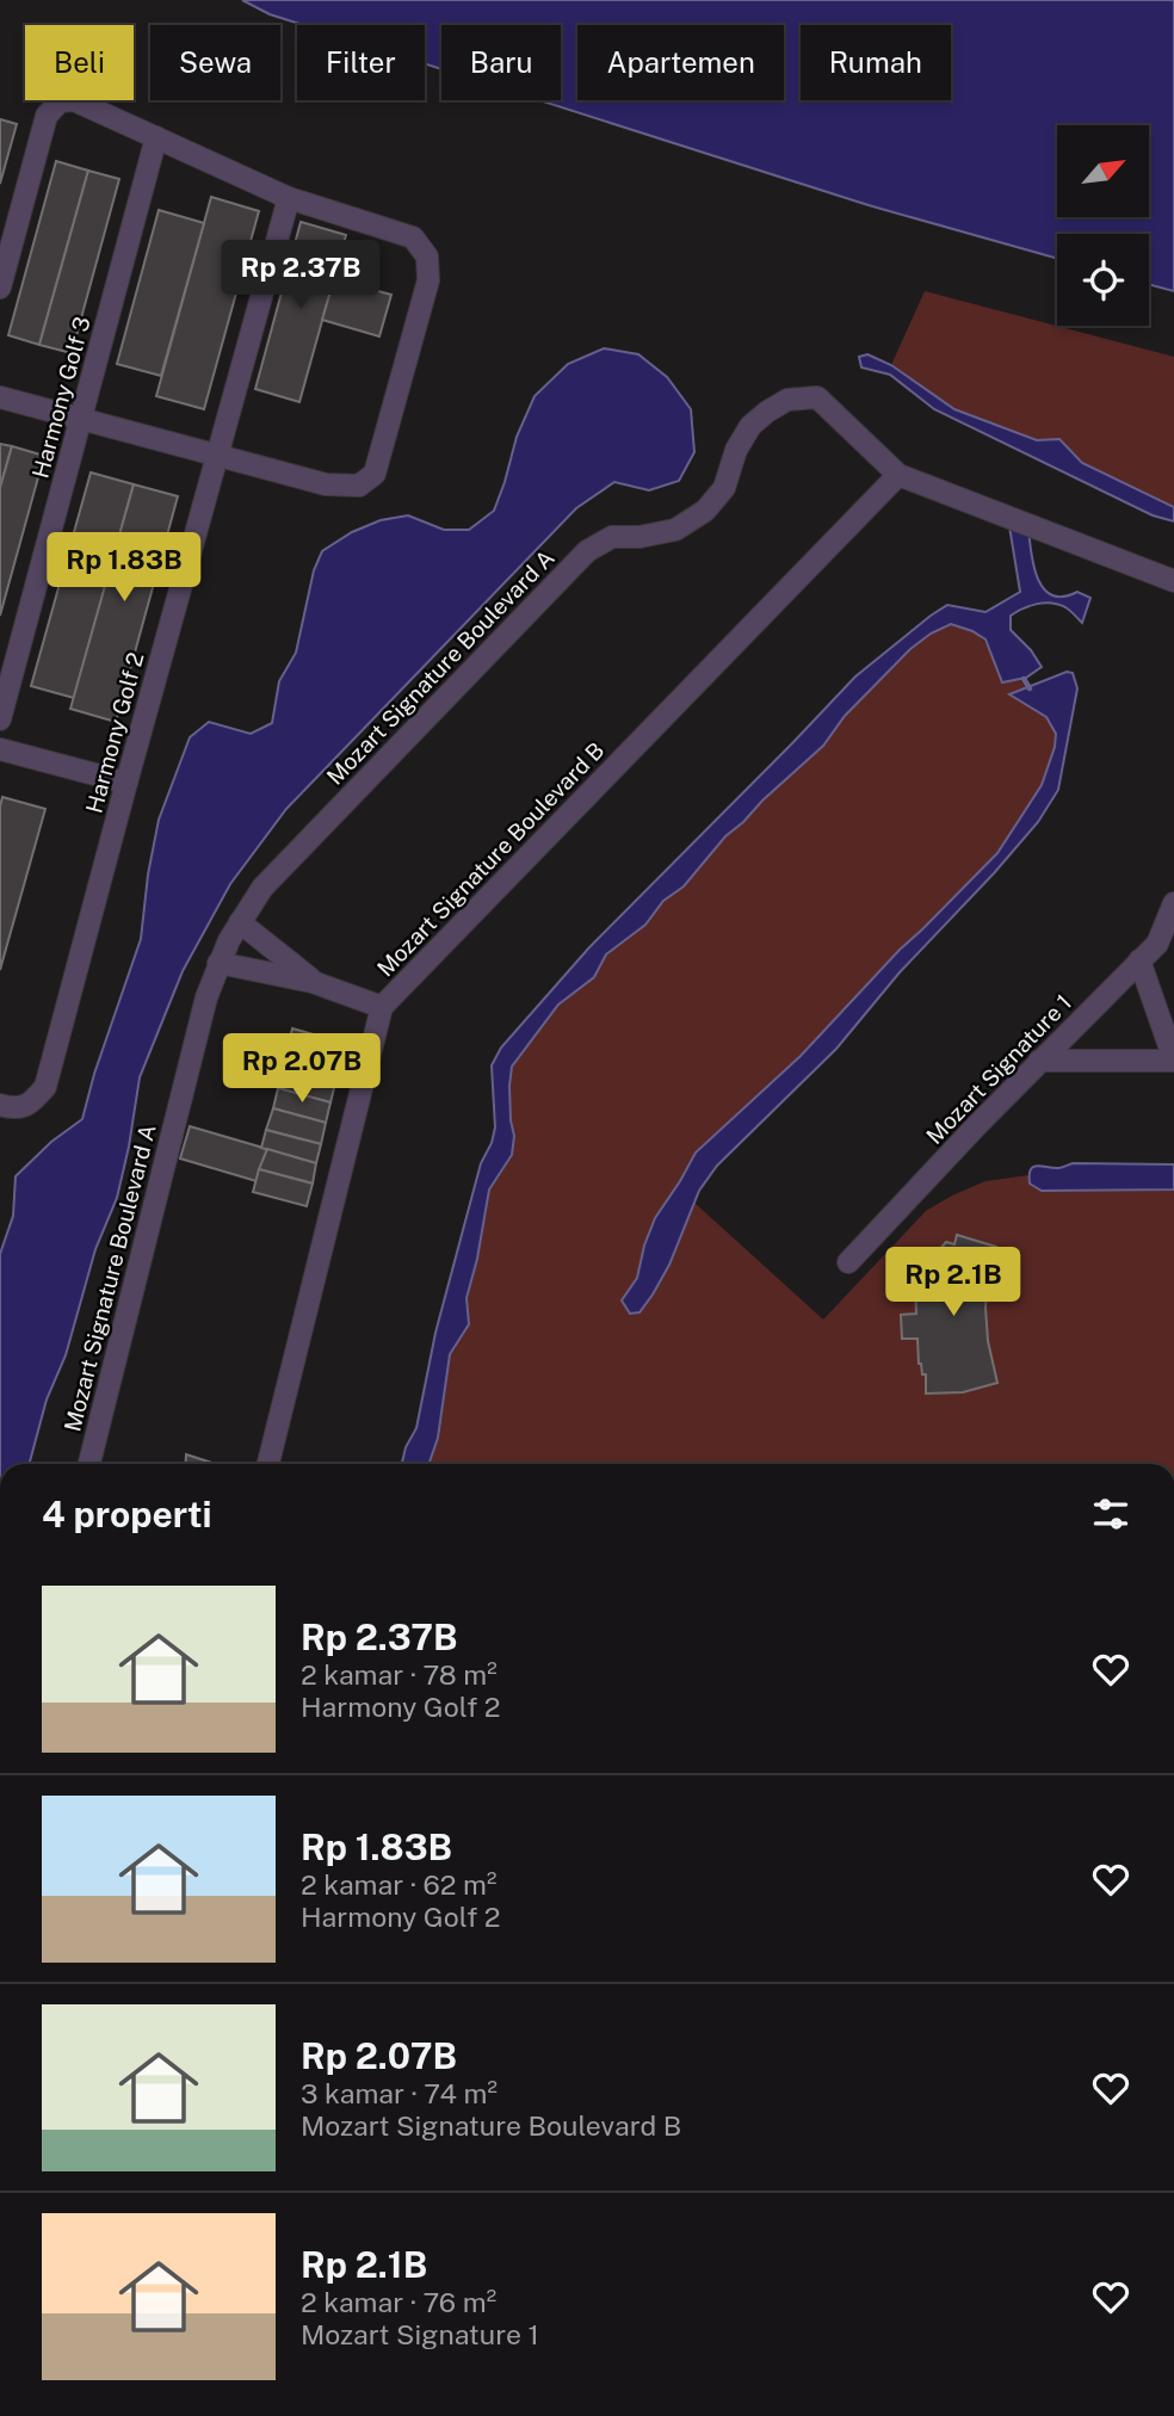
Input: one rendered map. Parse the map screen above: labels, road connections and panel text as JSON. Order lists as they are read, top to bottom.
{
  "streets": {
    "street": [
      "Harmony Golf 3",
      "Mozart Signature Boulevard A",
      "Harmony Golf 2",
      "Mozart Signature Boulevard B",
      "Mozart Signature 1"
    ]
  },
  "crossings": [
    ["Mozart Signature Boulevard A", "Mozart Signature Boulevard B"]
  ],
  "north": "top right",
  "page": {
    "chip": [
      "Beli",
      "Sewa",
      "Filter",
      "Baru",
      "Apartemen",
      "Rumah"
    ],
    "price": [
      "Rp 2.37B",
      "Rp 1.83B",
      "Rp 2.07B",
      "Rp 2.1B"
    ],
    "heading": "4 properti",
    "list": [
      {
        "name": "Rp 2.37B",
        "note": "2 kamar · 78 m² · Harmony Golf 2"
      },
      {
        "name": "Rp 1.83B",
        "note": "2 kamar · 62 m² · Harmony Golf 2"
      },
      {
        "name": "Rp 2.07B",
        "note": "3 kamar · 74 m² · Mozart Signature Boulevard B"
      },
      {
        "name": "Rp 2.1B",
        "note": "2 kamar · 76 m² · Mozart Signature 1"
      }
    ]
  }
}
